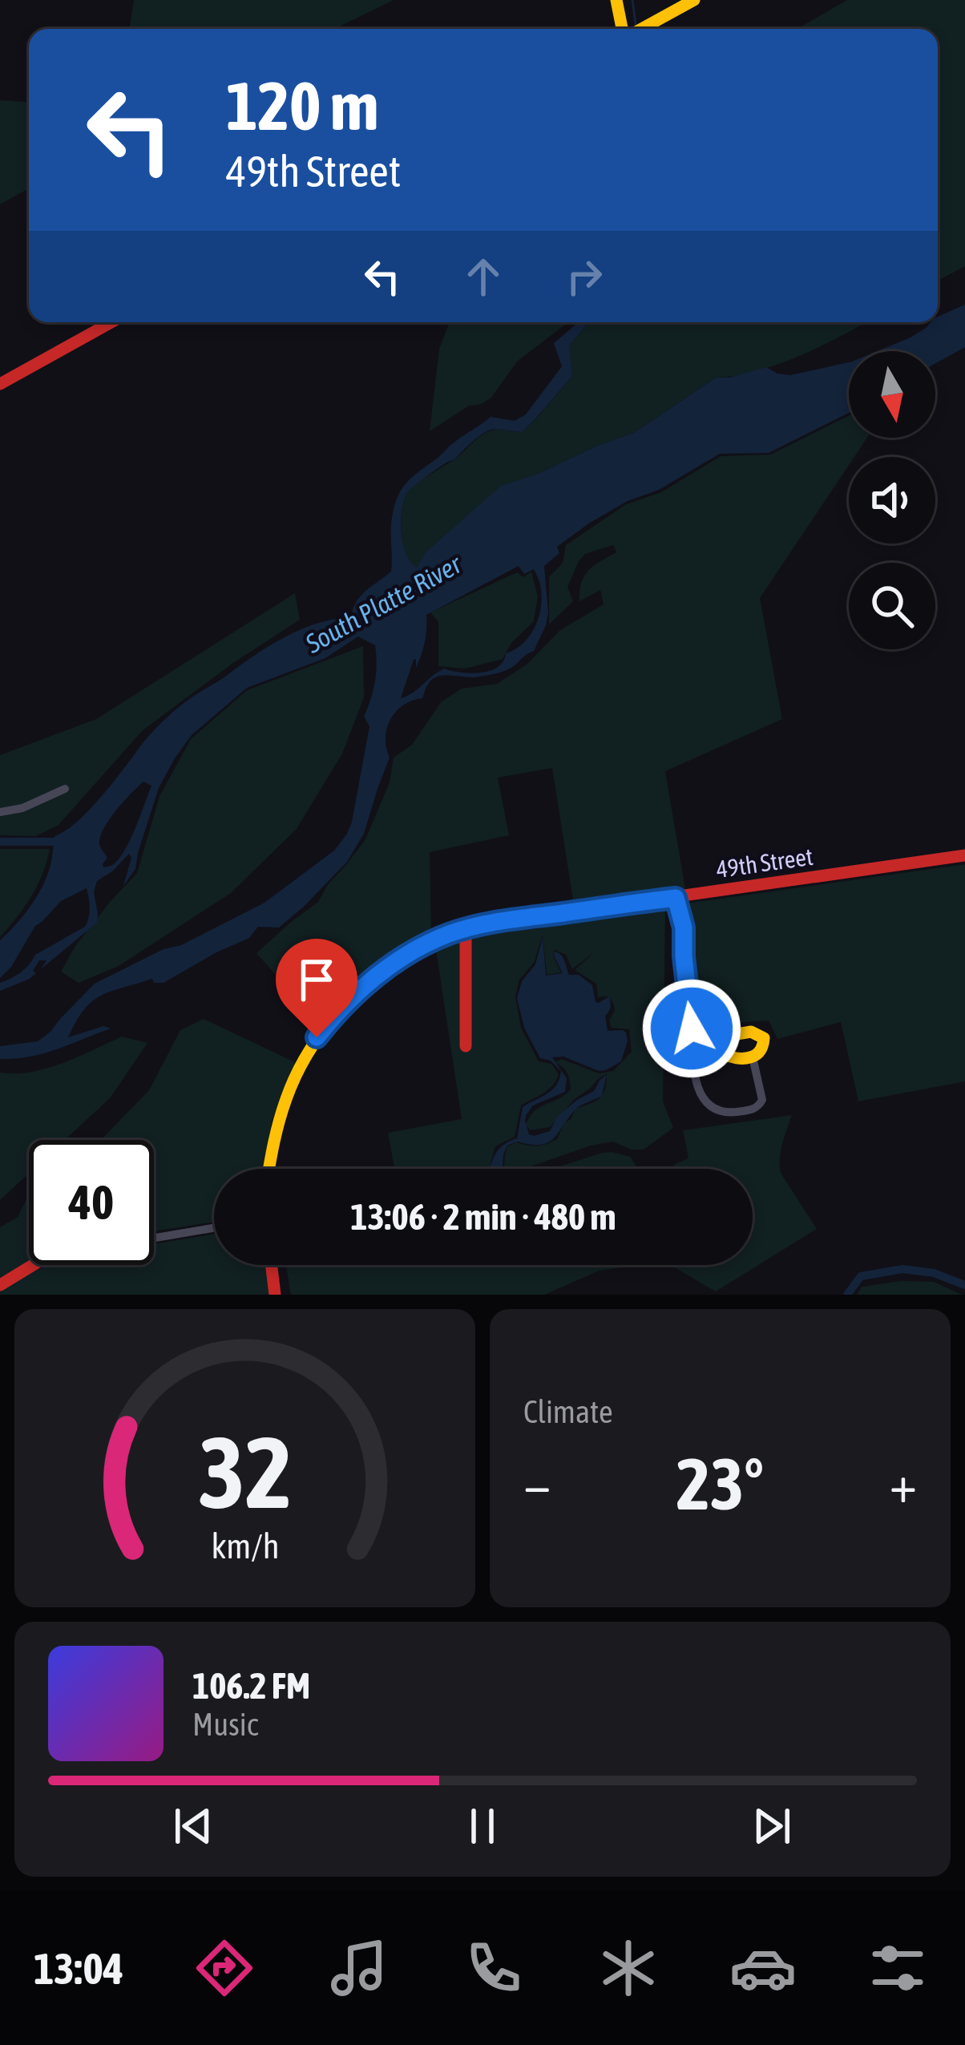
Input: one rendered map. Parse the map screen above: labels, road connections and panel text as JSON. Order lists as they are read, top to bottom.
{
  "streets": {
    "street": ["49th Street"]
  },
  "water": ["South Platte River"],
  "north": "bottom",
  "page": {
    "turn": ["120 m", "49th Street"],
    "limit": "40",
    "trip": "13:06 · 2 min · 480 m",
    "tile": "Climate",
    "heat": ["−", "23°", "+"],
    "song": ["106.2 FM", "Music"],
    "tabs": "13:04",
    "gauge": ["32", "km/h"]
  }
}
